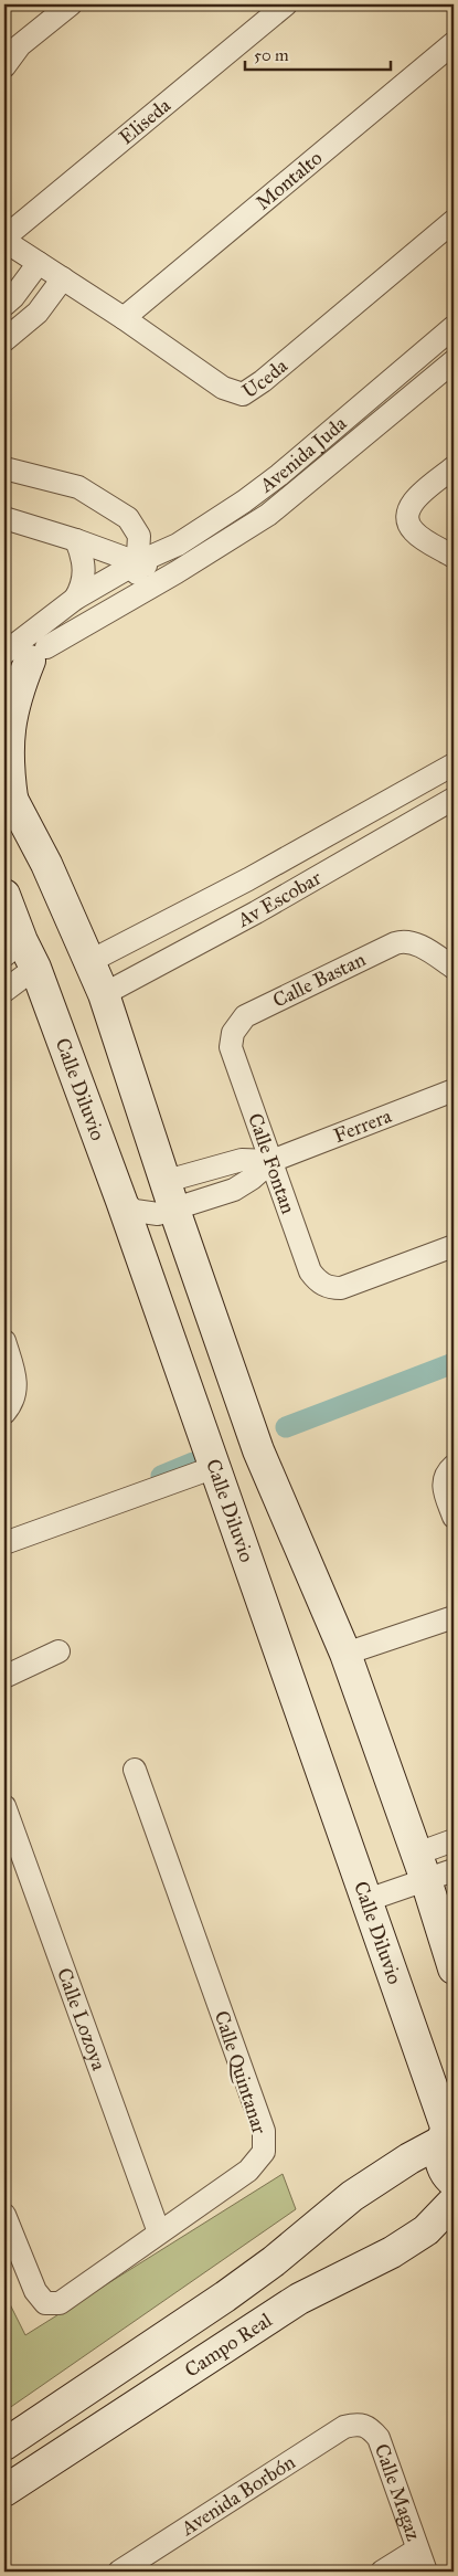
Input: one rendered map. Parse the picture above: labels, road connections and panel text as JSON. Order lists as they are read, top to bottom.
{
  "streets": {
    "street": [
      "Eliseda",
      "Montalto",
      "Uceda",
      "Avenida Juda",
      "Av Escobar",
      "Calle Bastan",
      "Calle Diluvio",
      "Ferrera",
      "Calle Fontan",
      "Calle Lozoya",
      "Calle Quintanar",
      "Campo Real",
      "Calle Magaz",
      "Avenida Borbón"
    ]
  },
  "crossings": [
    ["Eliseda", "Uceda"],
    ["Montalto", "Uceda"],
    ["Calle Bastan", "Calle Fontan"],
    ["Calle Diluvio", "Ferrera"],
    ["Calle Diluvio", "Campo Real"],
    ["Ferrera", "Calle Fontan"],
    ["Calle Lozoya", "Calle Quintanar"],
    ["Calle Magaz", "Avenida Borbón"]
  ],
  "scale_bar": "50 m"
}
